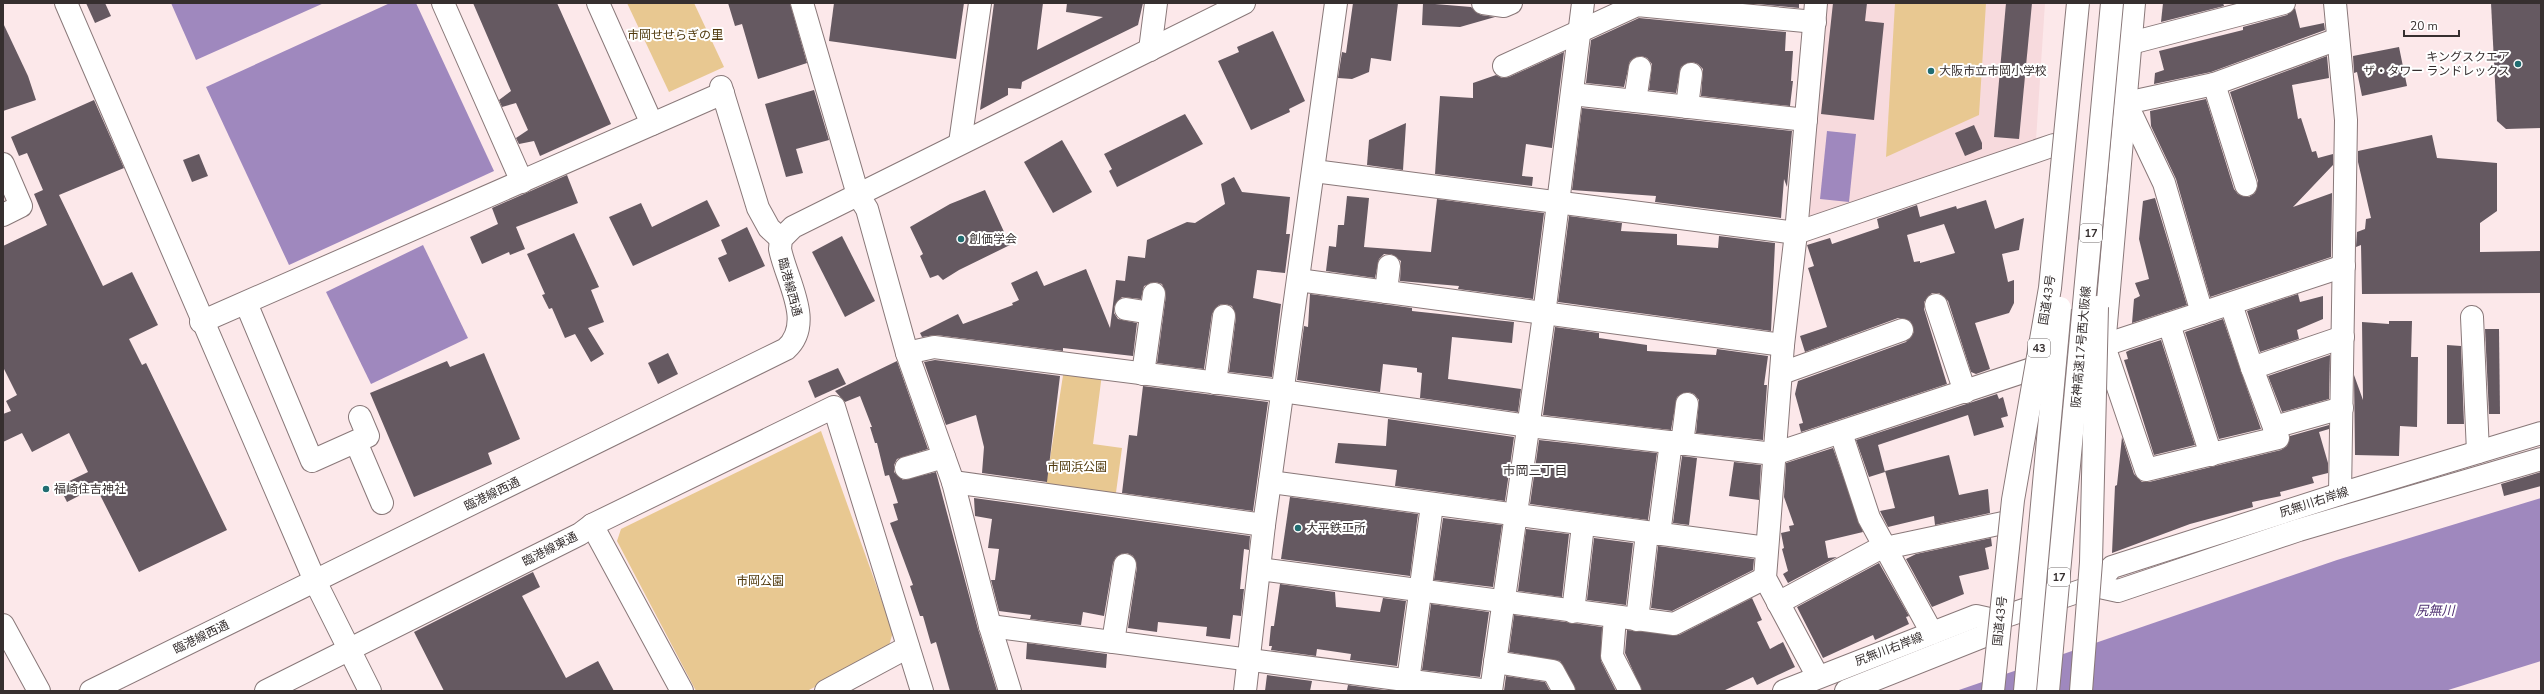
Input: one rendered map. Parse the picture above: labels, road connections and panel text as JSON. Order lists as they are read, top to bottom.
{
  "streets": {
    "main road": [
      "17",
      "臨港線西通",
      "国道43号",
      "阪神高速17号西大阪線",
      "43",
      "尻無川右岸線",
      "臨港線東通"
    ]
  },
  "crossings": [
    ["43", "尻無川右岸線"]
  ],
  "districts": ["市岡三丁目"],
  "water": ["尻無川"],
  "parks": ["市岡せせらぎの里", "市岡浜公園", "市岡公園"],
  "places": [
    "キングスクエア ザ・タワー ランドレックス",
    "大阪市立市岡小学校",
    "創価学会",
    "福崎住吉神社",
    "大平鉄工所"
  ],
  "scale_bar": "20 m"
}
